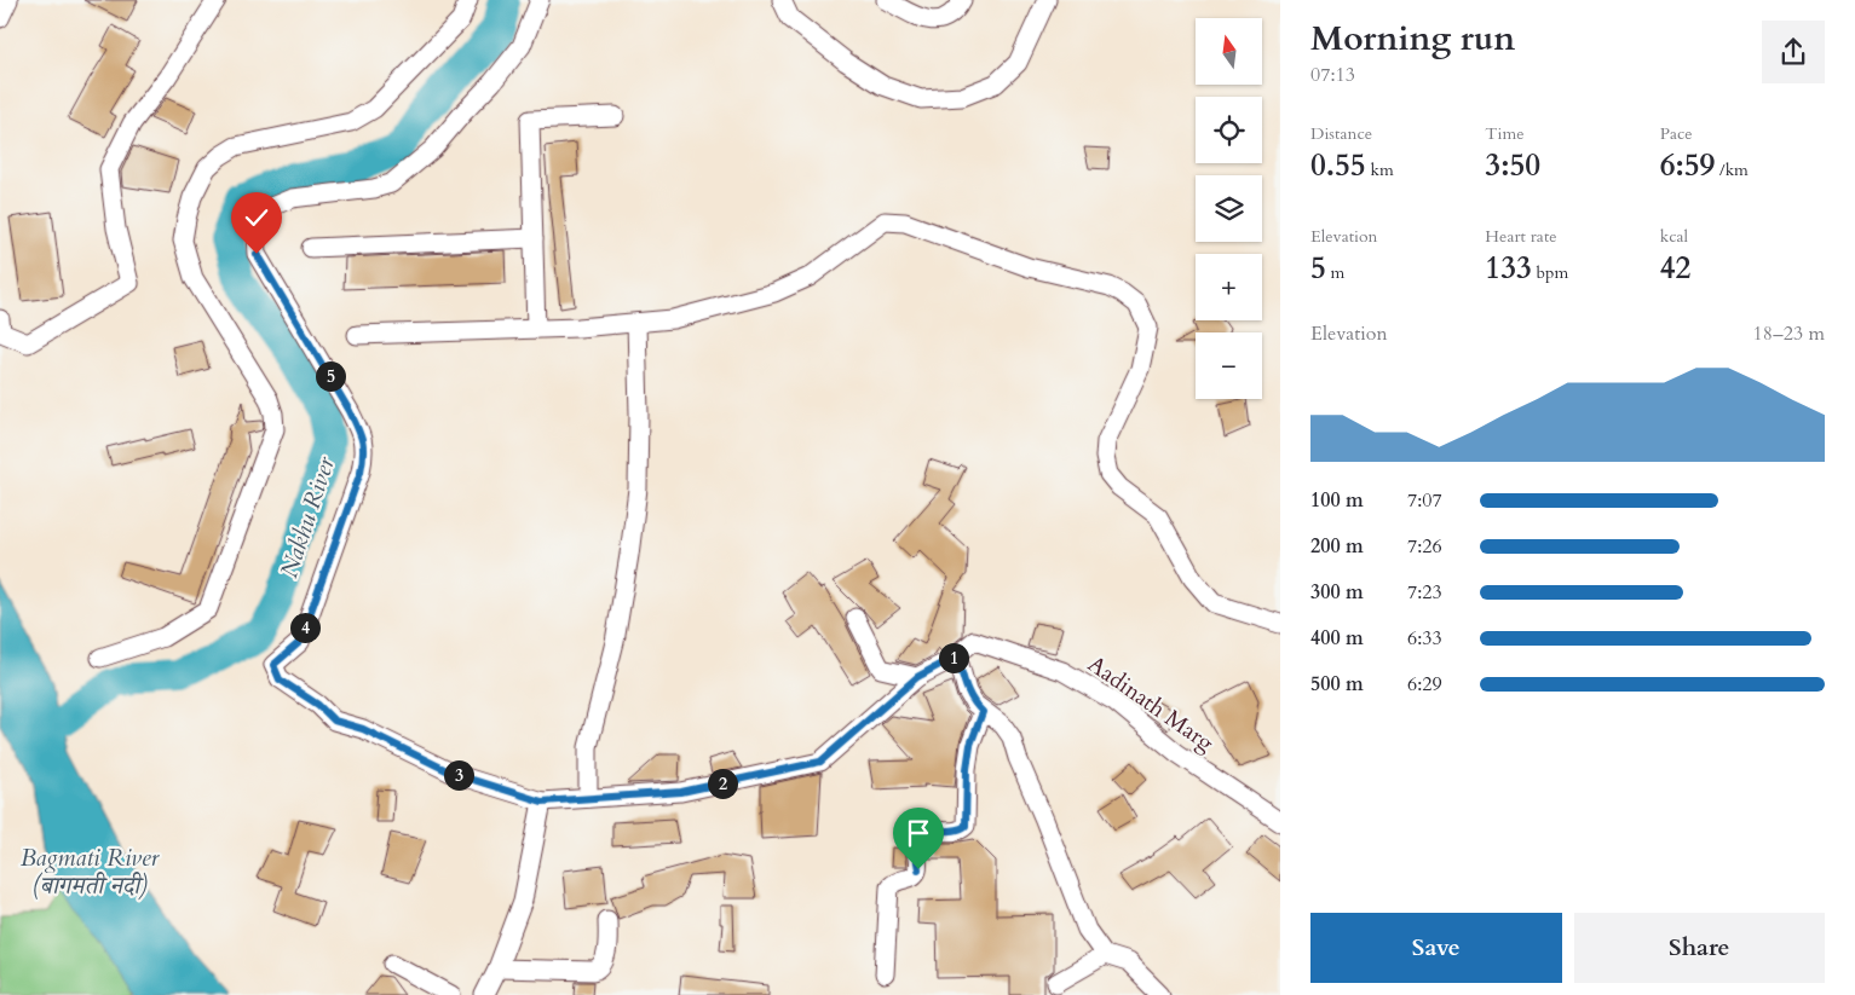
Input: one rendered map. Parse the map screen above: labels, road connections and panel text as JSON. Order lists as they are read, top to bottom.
{
  "streets": {
    "street": ["Aadinath Marg"]
  },
  "water": ["Nakhu River", "Bagmati River (बागमती नदी)"],
  "north": "top",
  "page": {
    "heading": ["Morning run", "07:13"],
    "map_buttons": ["+", "−"],
    "stats": [
      ["Distance", "0.55 km"],
      ["Time", "3:50"],
      ["Pace", "6:59 /km"],
      ["Elevation", "5 m"],
      ["Heart rate", "133 bpm"],
      ["kcal", "42"]
    ],
    "chart": ["Elevation", "18–23 m"],
    "pins": [
      "5",
      "4",
      "1",
      "3",
      "2"
    ],
    "list": [
      {
        "name": "100 m",
        "note": "7:07"
      },
      {
        "name": "200 m",
        "note": "7:26"
      },
      {
        "name": "300 m",
        "note": "7:23"
      },
      {
        "name": "400 m",
        "note": "6:33"
      },
      {
        "name": "500 m",
        "note": "6:29"
      }
    ],
    "buttons": ["Save", "Share"]
  }
}
